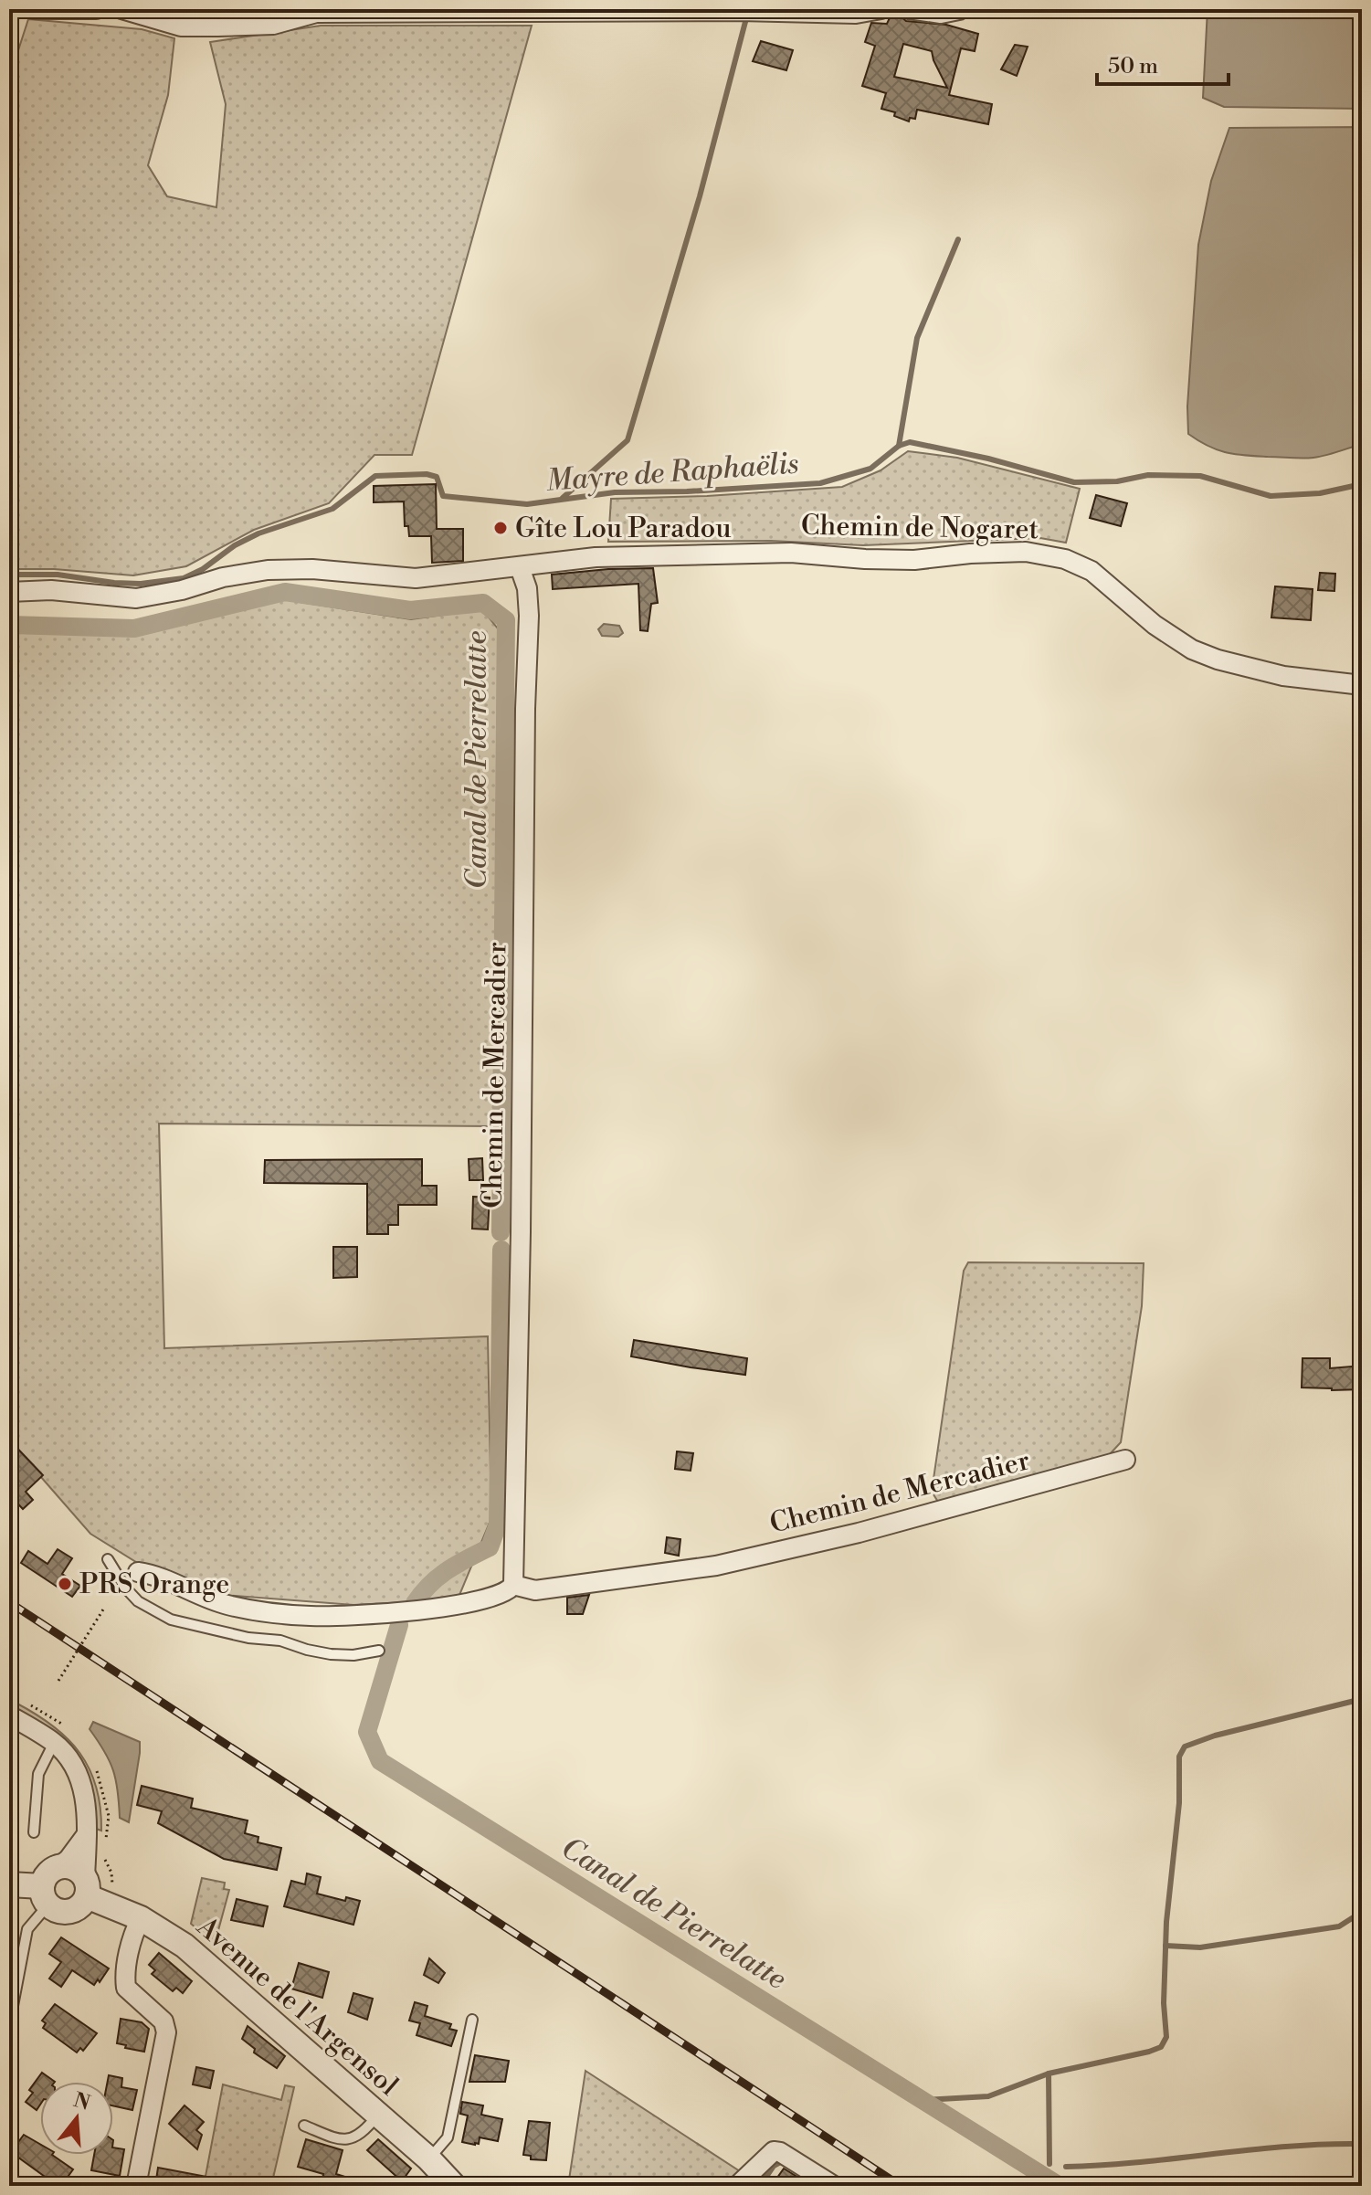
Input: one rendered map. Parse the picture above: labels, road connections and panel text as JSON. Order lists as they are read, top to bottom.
{
  "streets": {
    "street": ["Chemin de Nogaret", "Chemin de Mercadier", "Avenue de l'Argensol"]
  },
  "crossings": [
    ["Chemin de Nogaret", "Chemin de Mercadier"]
  ],
  "water": ["Mayre de Raphaëlis", "Canal de Pierrelatte"],
  "places": ["Gîte Lou Paradou", "PRS Orange"],
  "scale_bar": "50 m",
  "north": "top"
}
